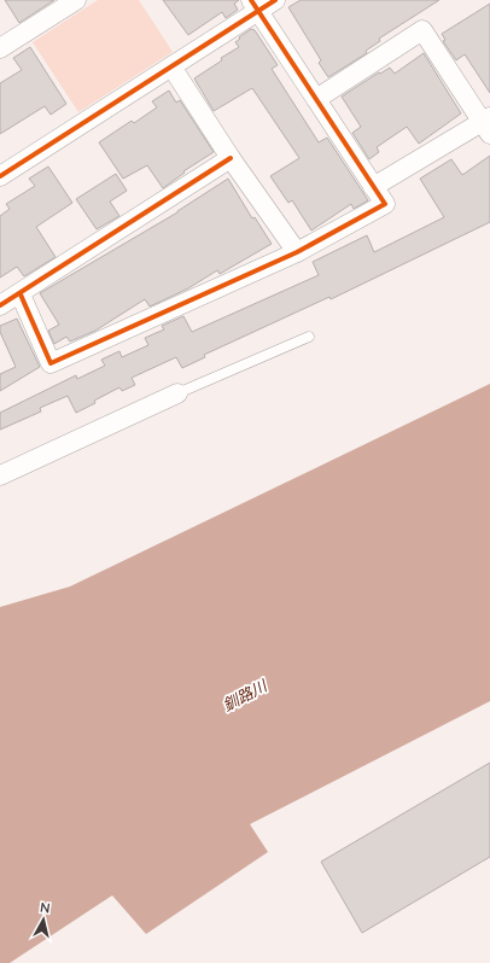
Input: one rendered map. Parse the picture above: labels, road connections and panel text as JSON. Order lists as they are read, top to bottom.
{
  "water": ["釧路川"],
  "north": "top"
}
